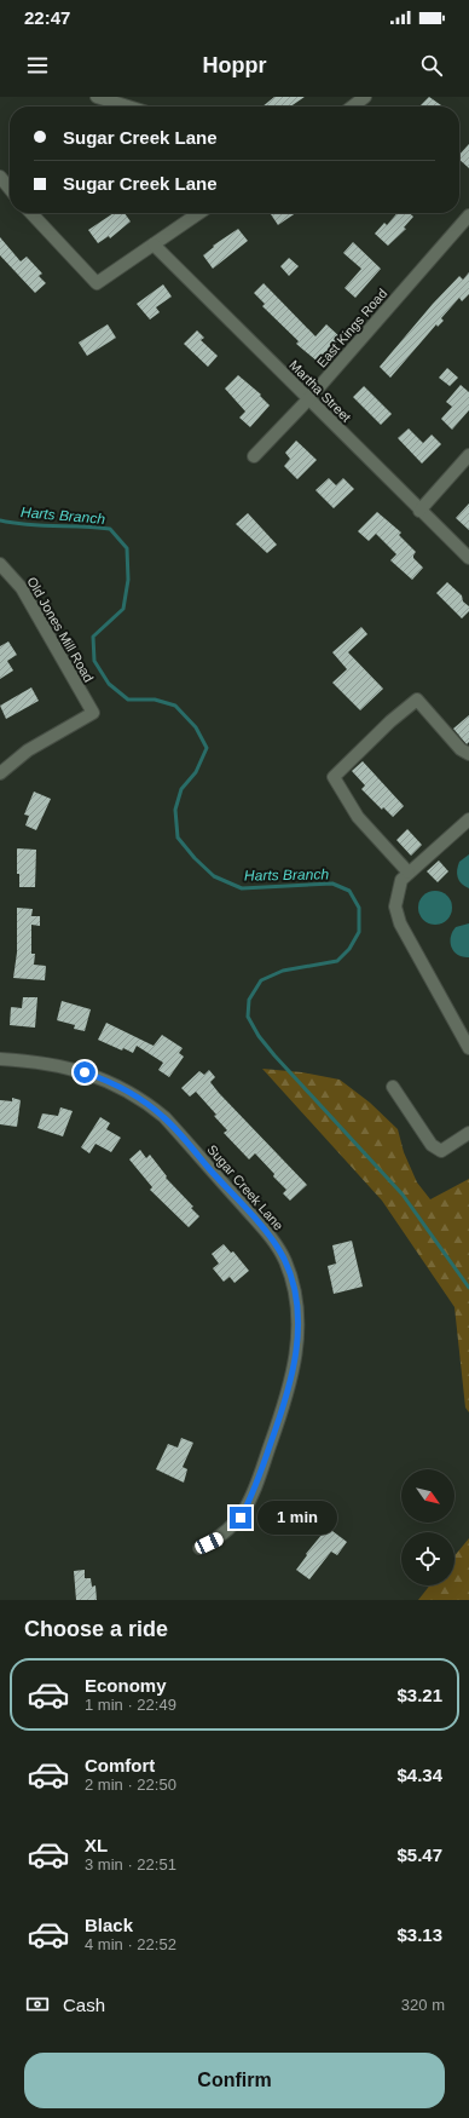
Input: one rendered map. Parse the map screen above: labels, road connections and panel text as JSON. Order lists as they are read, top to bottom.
{
  "streets": {
    "street": [
      "East Kings Road",
      "Martha Street",
      "Old Jones Mill Road",
      "Sugar Creek Lane"
    ]
  },
  "crossings": [
    ["East Kings Road", "Martha Street"]
  ],
  "water": ["Harts Branch"],
  "north": "bottom right",
  "page": {
    "status": "22:47",
    "header": "Hoppr",
    "banner": ["Sugar Creek Lane", "Sugar Creek Lane"],
    "bubble": "1 min",
    "heading": "Choose a ride",
    "list": [
      {
        "name": "Economy",
        "note": "1 min · 22:49",
        "value": "$3.21"
      },
      {
        "name": "Comfort",
        "note": "2 min · 22:50",
        "value": "$4.34"
      },
      {
        "name": "XL",
        "note": "3 min · 22:51",
        "value": "$5.47"
      },
      {
        "name": "Black",
        "note": "4 min · 22:52",
        "value": "$3.13"
      }
    ],
    "pay": ["Cash", "320 m"],
    "buttons": "Confirm"
  }
}
